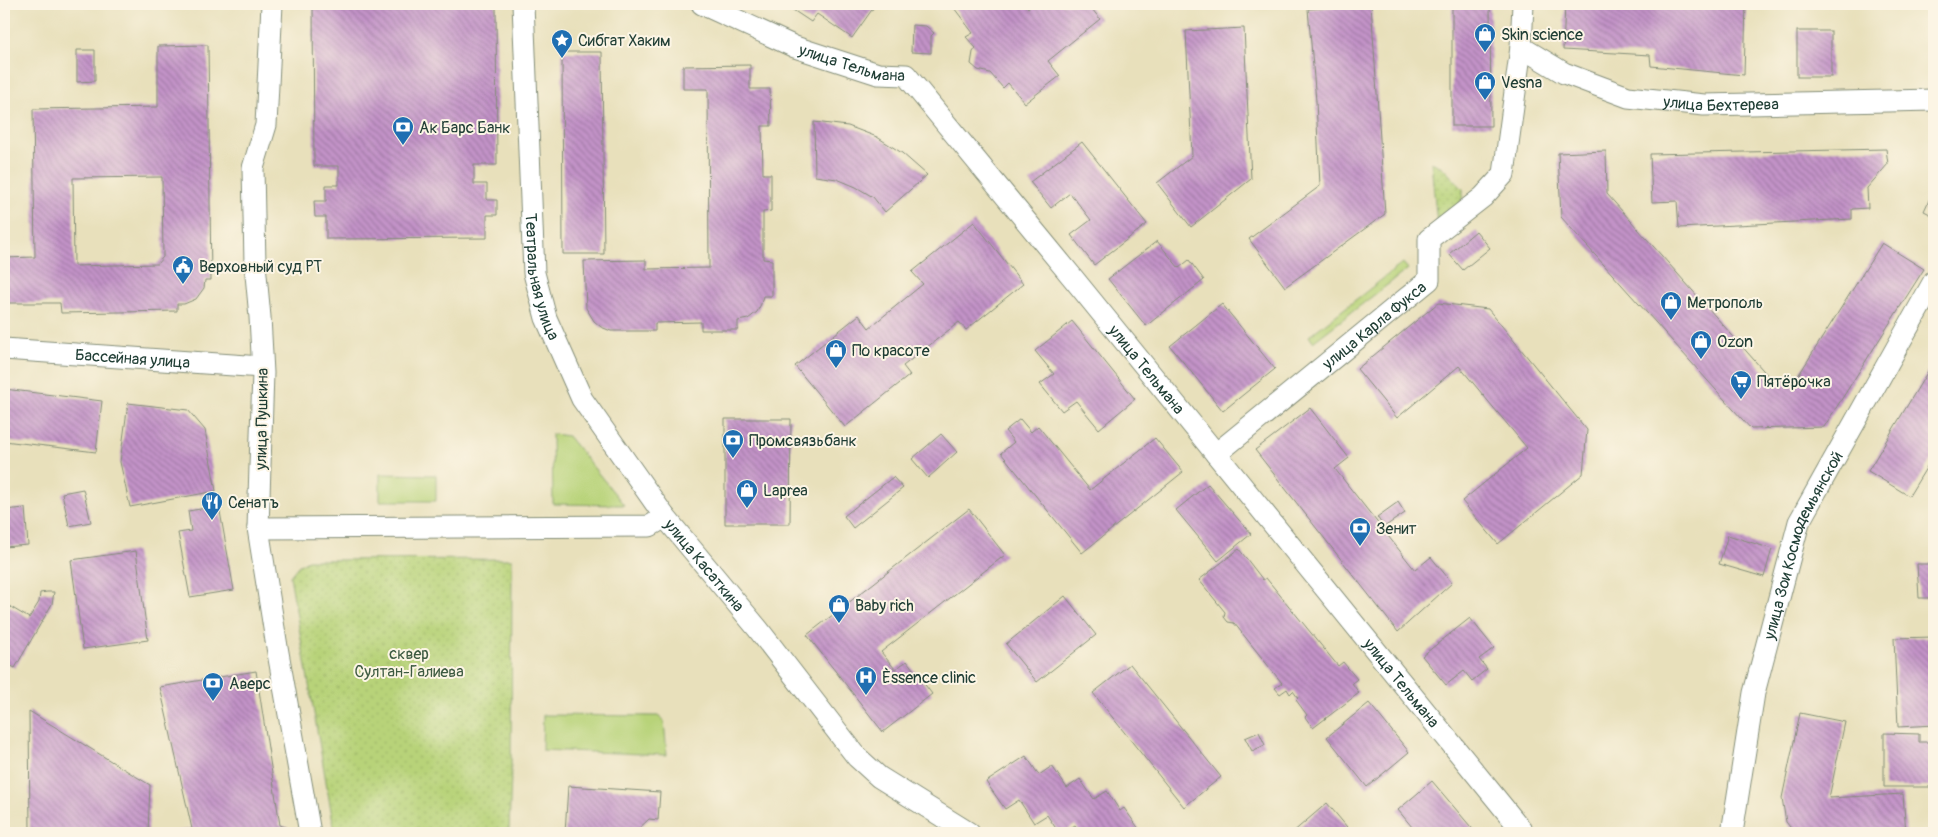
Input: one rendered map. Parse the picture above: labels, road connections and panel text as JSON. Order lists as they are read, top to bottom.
{
  "streets": {
    "street": [
      "улица Тельмана",
      "улица Бехтерева",
      "Театральная улица",
      "улица Карла Фукса",
      "Бассейная улица",
      "улица Пушкина",
      "улица Зои Космодемьянской",
      "улица Касаткина"
    ]
  },
  "crossings": [
    ["улица Тельмана", "улица Карла Фукса"],
    ["улица Бехтерева", "улица Карла Фукса"],
    ["Театральная улица", "улица Касаткина"],
    ["Бассейная улица", "улица Пушкина"],
    ["улица Пушкина", "улица Касаткина"]
  ],
  "parks": ["сквер Султан-Галиева"],
  "places": {
    "shop": [
      "Skin science",
      "Vesna",
      "Метрополь",
      "Ozon",
      "По красоте",
      "Laprea",
      "Baby rich"
    ],
    "place": ["Сибгат Хаким"],
    "bank": [
      "Ак Барс Банк",
      "Промсвязьбанк",
      "Зенит",
      "Аверс"
    ],
    "public building": ["Верховный суд РТ"],
    "supermarket": ["Пятёрочка"],
    "restaurant": ["Сенатъ"],
    "hospital": ["Èssence clinic"]
  }
}
